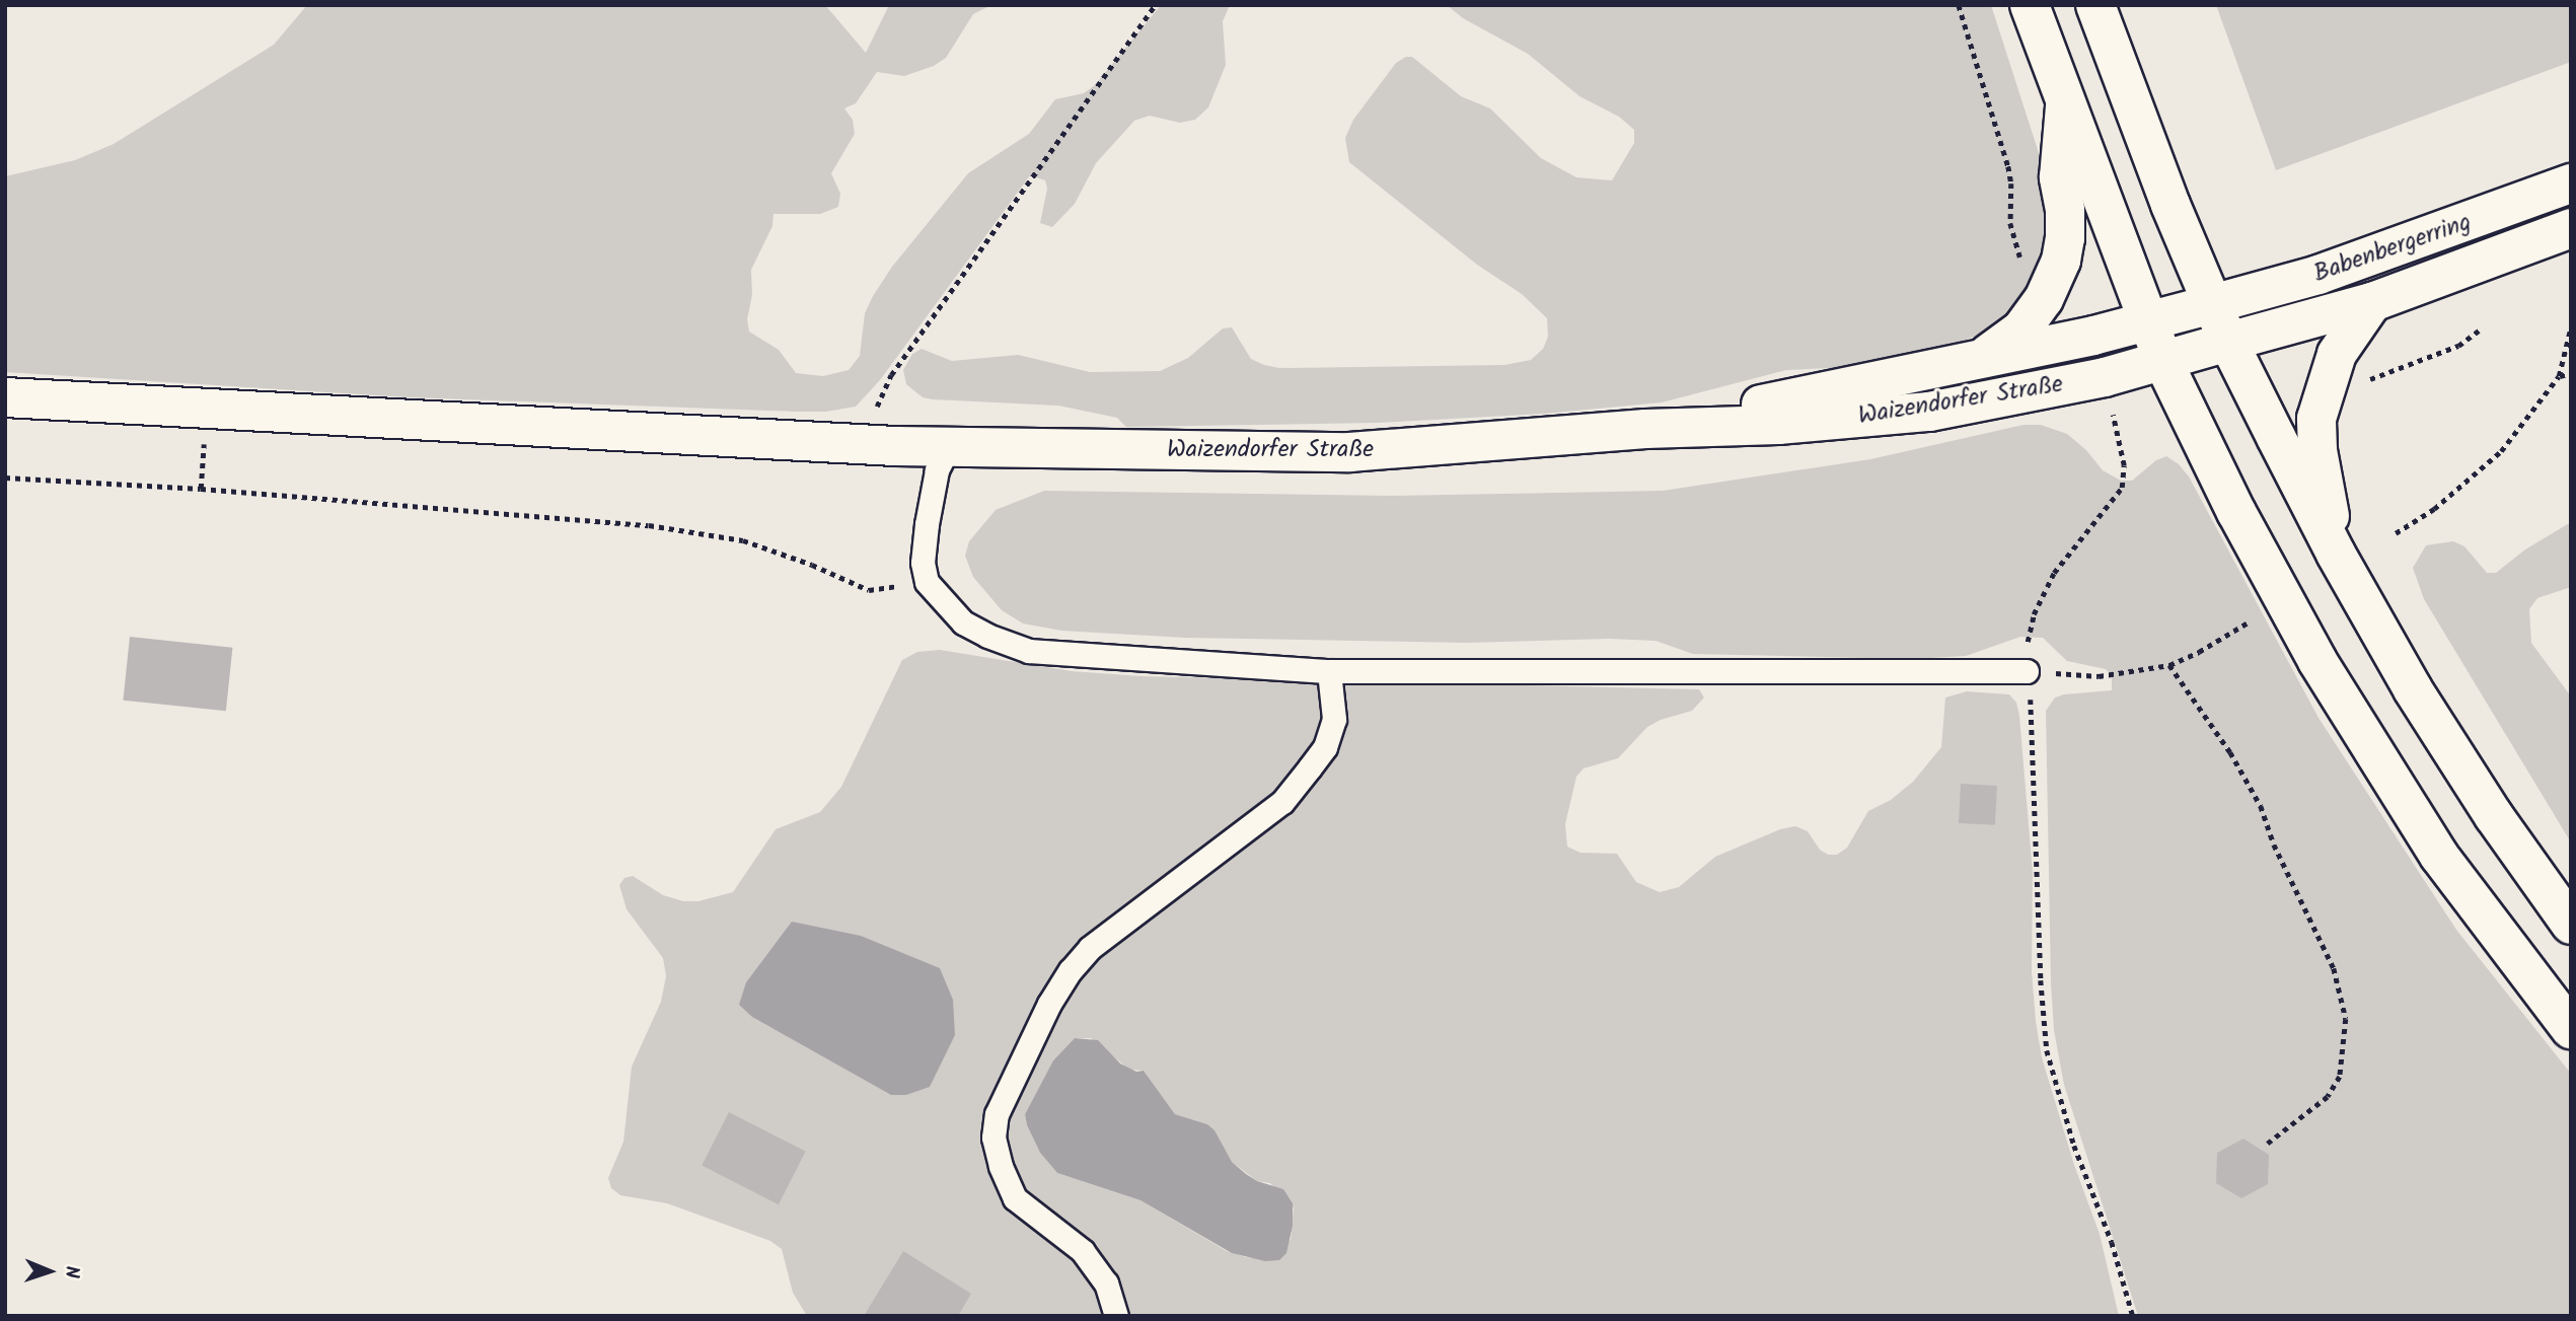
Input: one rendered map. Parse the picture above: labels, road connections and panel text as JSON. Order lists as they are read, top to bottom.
{
  "streets": {
    "main road": ["Babenbergerring", "Waizendorfer Straße"]
  },
  "crossings": [
    ["Babenbergerring", "Waizendorfer Straße"]
  ],
  "north": "right"
}
